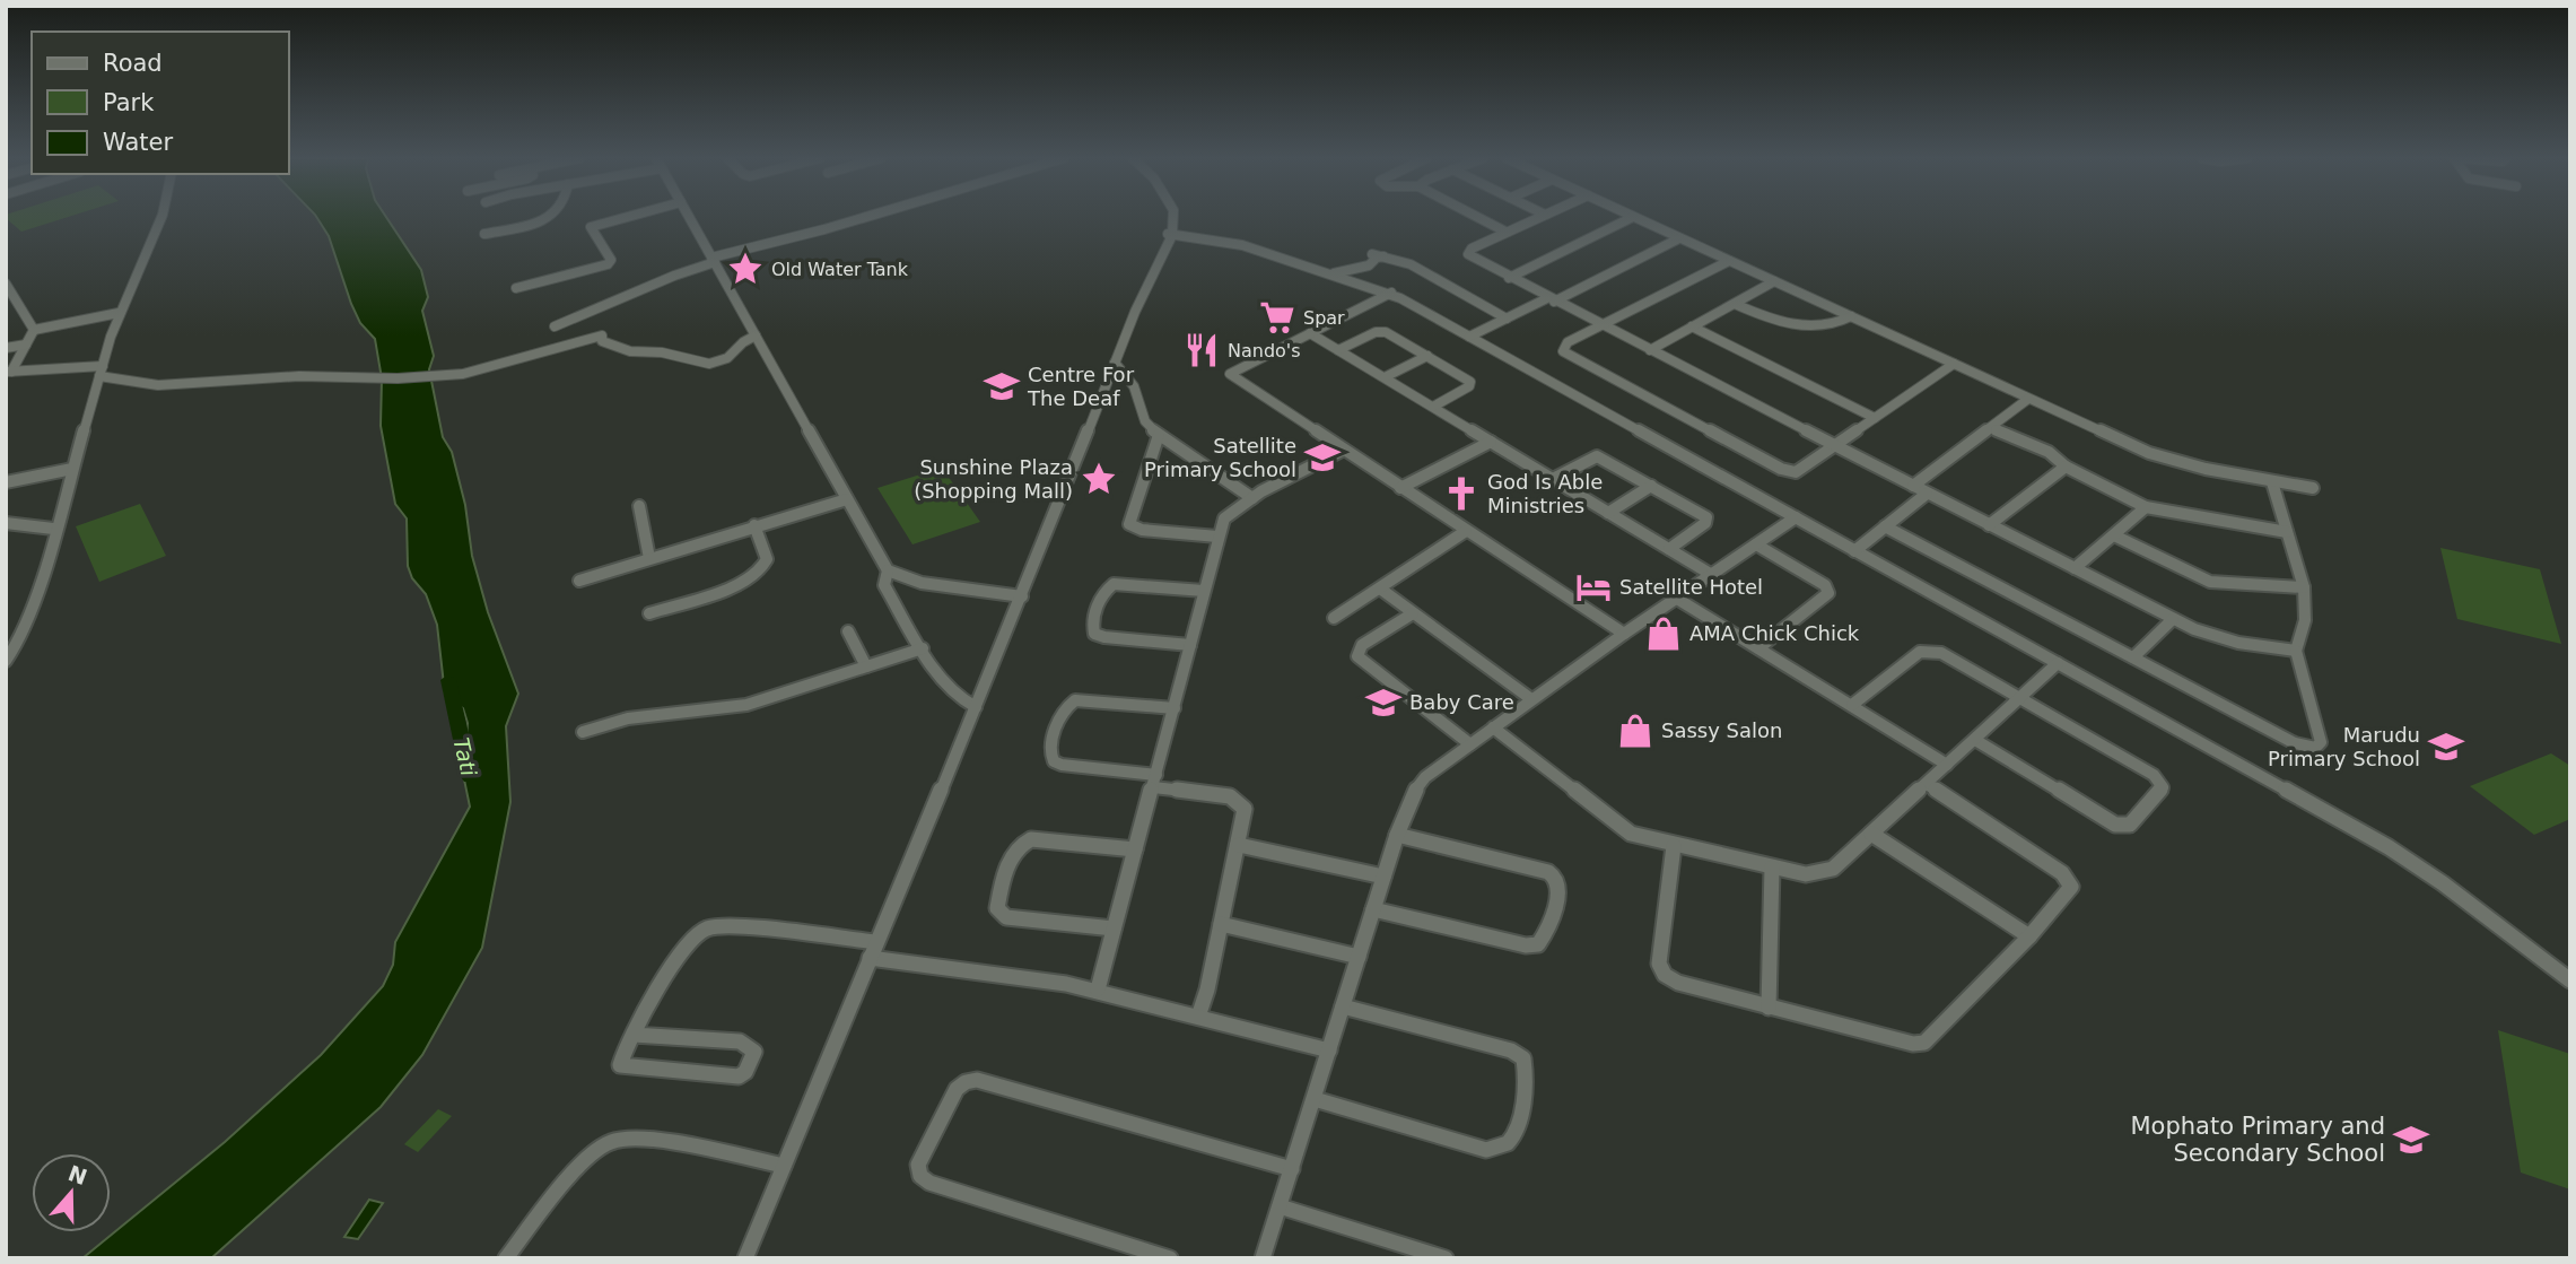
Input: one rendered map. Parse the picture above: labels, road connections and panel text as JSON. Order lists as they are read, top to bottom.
{
  "water": ["Tati"],
  "places": {
    "place": ["Old Water Tank", "Sunshine Plaza (Shopping Mall)"],
    "supermarket": ["Spar"],
    "restaurant": ["Nando's"],
    "school or university": [
      "Centre For The Deaf",
      "Satellite Primary School",
      "Baby Care",
      "Marudu Primary School",
      "Mophato Primary and Secondary School"
    ],
    "church": ["God Is Able Ministries"],
    "hotel": ["Satellite Hotel"],
    "shop": ["AMA Chick Chick", "Sassy Salon"]
  },
  "legend": ["Road", "Park", "Water"],
  "north": "top"
}
